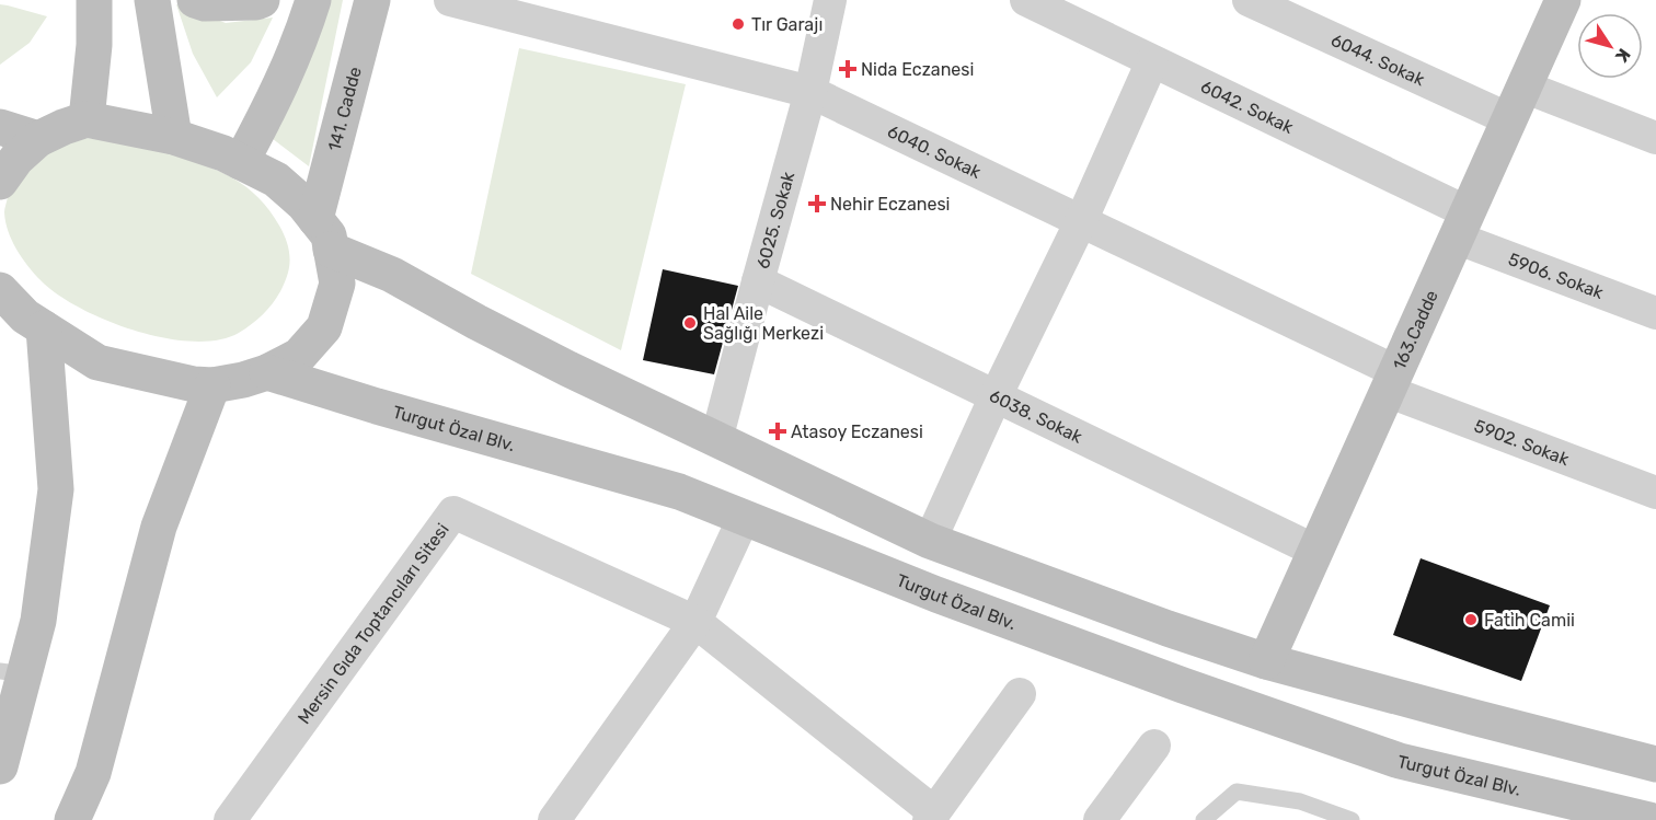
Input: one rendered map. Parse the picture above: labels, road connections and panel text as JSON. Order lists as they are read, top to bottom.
{
  "streets": {
    "main road": ["141. Cadde", "163.Cadde", "Turgut Özal Blv."],
    "street": [
      "6044. Sokak",
      "6042. Sokak",
      "6040. Sokak",
      "6025. Sokak",
      "5906. Sokak",
      "6038. Sokak",
      "5902. Sokak",
      "Mersin Gıda Toptancıları Sitesi"
    ]
  },
  "crossings": [
    ["6044. Sokak", "163.Cadde"],
    ["6042. Sokak", "5906. Sokak"],
    ["6042. Sokak", "163.Cadde"],
    ["6040. Sokak", "6025. Sokak"],
    ["6040. Sokak", "163.Cadde"],
    ["6040. Sokak", "5902. Sokak"],
    ["6025. Sokak", "6038. Sokak"],
    ["5906. Sokak", "163.Cadde"],
    ["163.Cadde", "6038. Sokak"],
    ["163.Cadde", "5902. Sokak"]
  ],
  "places": {
    "other": ["Tır Garajı", "Hal Aile Sağlığı Merkezi", "Fatih Camii"],
    "health": ["Nida Eczanesi", "Nehir Eczanesi", "Atasoy Eczanesi"]
  },
  "north": "bottom right"
}
